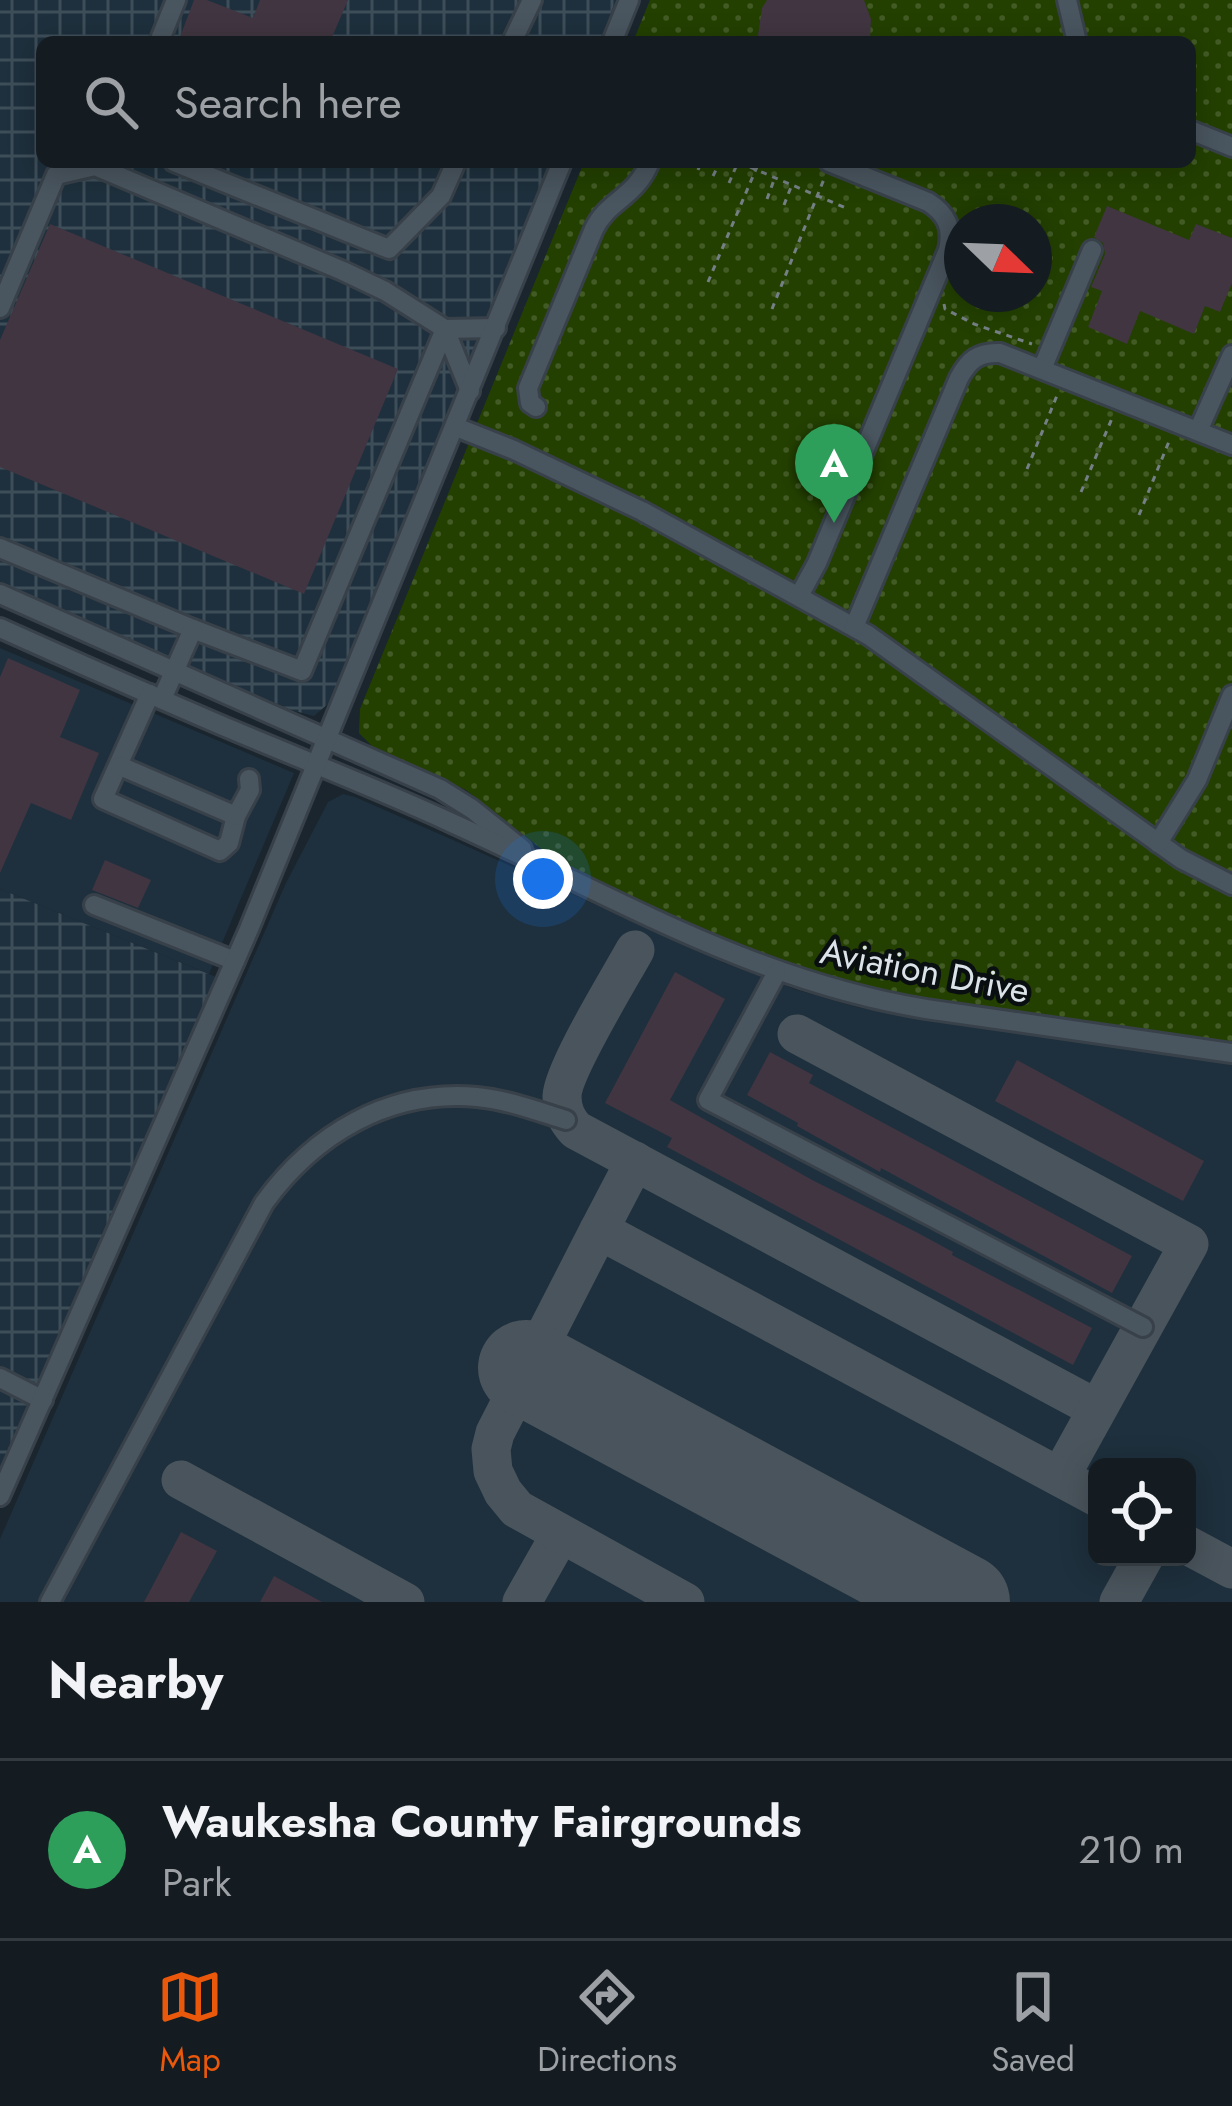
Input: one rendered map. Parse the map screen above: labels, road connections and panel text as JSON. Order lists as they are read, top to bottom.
{
  "streets": {
    "street": ["Aviation Drive"]
  },
  "north": "bottom right",
  "page": {
    "search": "Search here",
    "pins": "A",
    "heading": "Nearby",
    "list": [
      {
        "mark": "A",
        "name": "Waukesha County Fairgrounds",
        "note": "Park",
        "value": "210 m"
      }
    ],
    "nav": ["Map", "Directions", "Saved"]
  }
}
